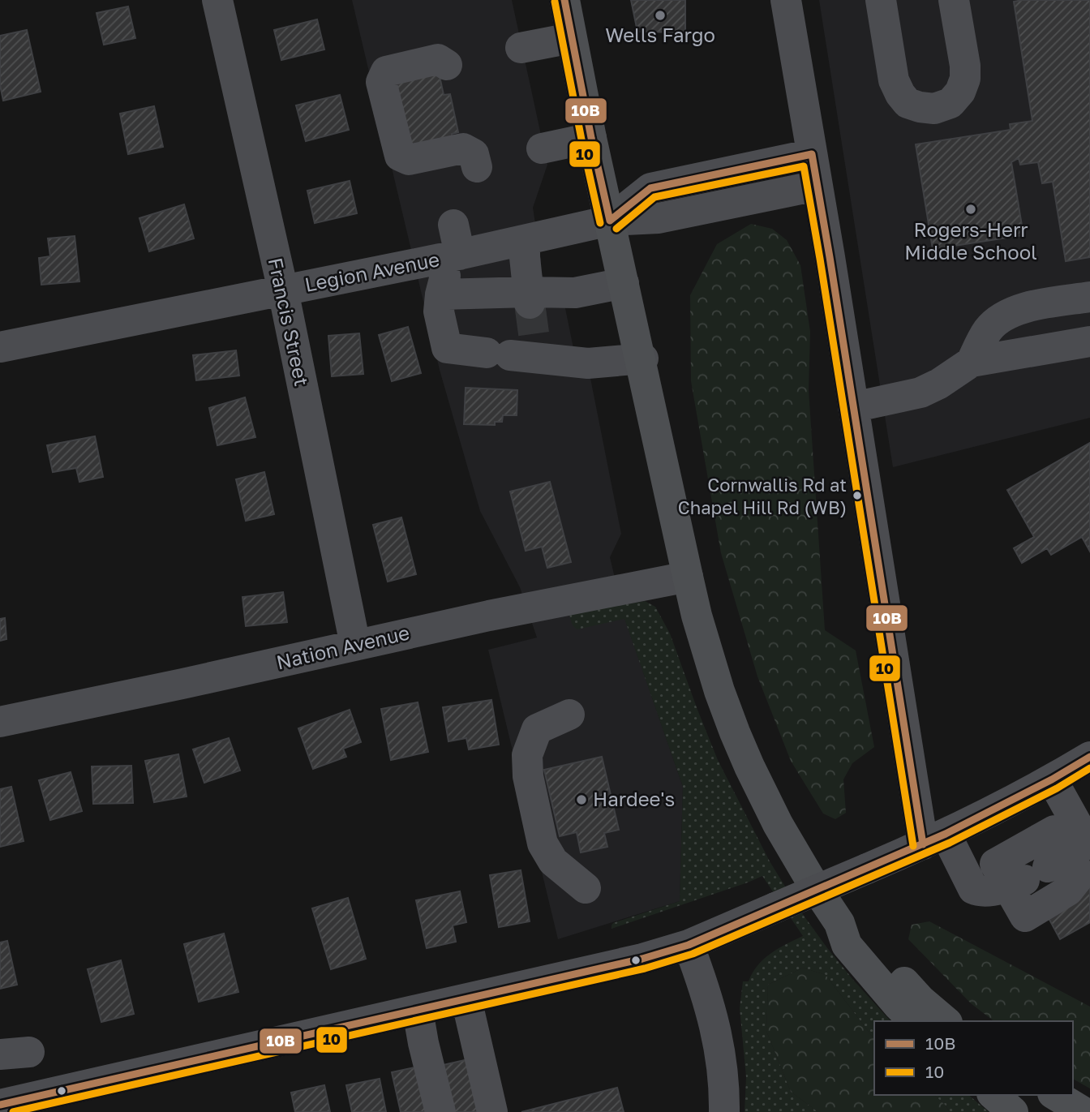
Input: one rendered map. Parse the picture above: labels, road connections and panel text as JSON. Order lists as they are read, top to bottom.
{
  "streets": {
    "street": ["Legion Avenue", "Francis Street", "Nation Avenue"]
  },
  "crossings": [
    ["Legion Avenue", "Francis Street"],
    ["Francis Street", "Nation Avenue"]
  ],
  "places": [
    "Wells Fargo",
    "Rogers-Herr Middle School",
    "Cornwallis Rd at Chapel Hill Rd (WB)",
    "Hardee's"
  ],
  "lines": ["transit line 10B", "transit line 10"],
  "legend": ["10B", "10"]
}
